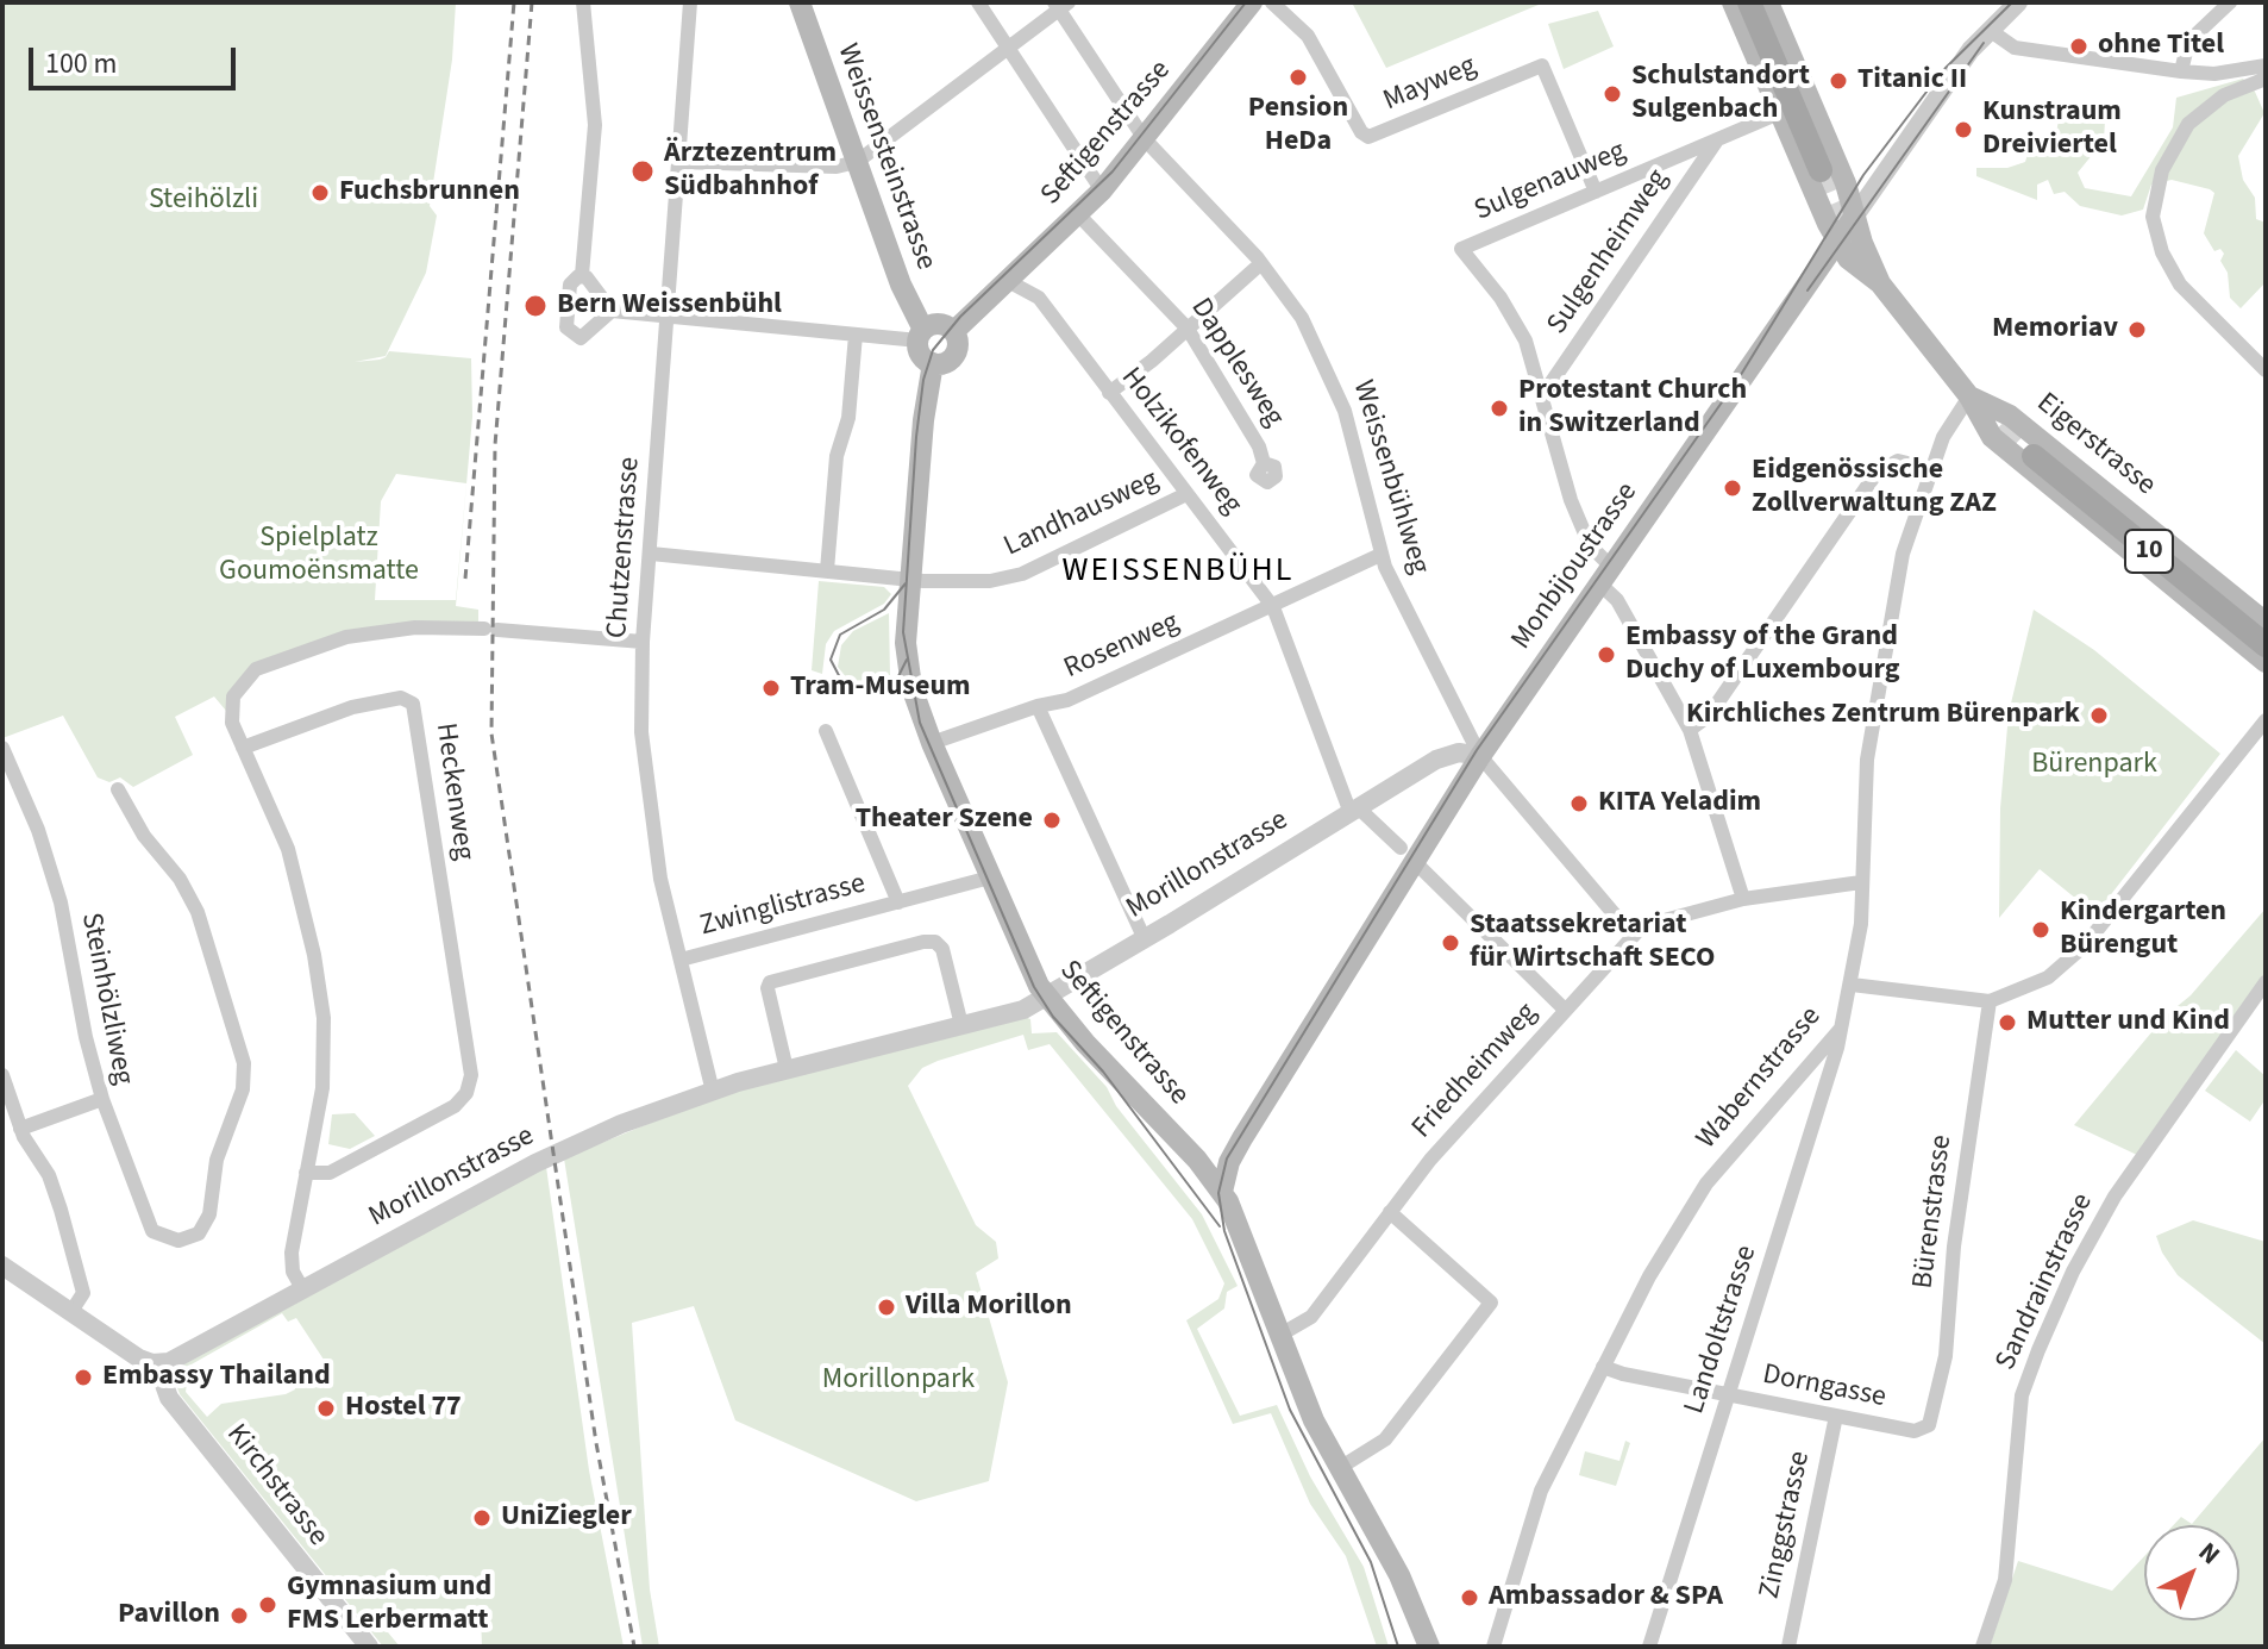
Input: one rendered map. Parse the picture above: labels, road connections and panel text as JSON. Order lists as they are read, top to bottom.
{
  "streets": {
    "main road": [
      "Seftigenstrasse",
      "Weissensteinstrasse",
      "Eigerstrasse",
      "10",
      "Monbijoustrasse"
    ],
    "street": [
      "Mayweg",
      "Sulgenauweg",
      "Sulgenheimweg",
      "Dapplesweg",
      "Holzikofenweg",
      "Weissenbühlweg",
      "Landhausweg",
      "Chutzenstrasse",
      "Rosenweg",
      "Heckenweg",
      "Morillonstrasse",
      "Zwinglistrasse",
      "Steinhölzliweg",
      "Friedheimweg",
      "Wabernstrasse",
      "Bürenstrasse",
      "Sandrainstrasse",
      "Landoltstrasse",
      "Dorngasse",
      "Kirchstrasse",
      "Zinggstrasse"
    ]
  },
  "crossings": [
    ["Mayweg", "Sulgenauweg"],
    ["Seftigenstrasse", "Weissensteinstrasse"],
    ["Seftigenstrasse", "Dapplesweg"],
    ["Seftigenstrasse", "Holzikofenweg"],
    ["Seftigenstrasse", "Weissenbühlweg"],
    ["Seftigenstrasse", "Landhausweg"],
    ["Seftigenstrasse", "Monbijoustrasse"],
    ["Seftigenstrasse", "Rosenweg"],
    ["Seftigenstrasse", "Morillonstrasse"],
    ["Seftigenstrasse", "Zwinglistrasse"],
    ["Seftigenstrasse", "Friedheimweg"],
    ["Sulgenauweg", "Sulgenheimweg"],
    ["Sulgenauweg", "Eigerstrasse"],
    ["Sulgenauweg", "Monbijoustrasse"],
    ["Sulgenauweg", "Friedheimweg"],
    ["Holzikofenweg", "Landhausweg"],
    ["Holzikofenweg", "Monbijoustrasse"],
    ["Holzikofenweg", "Rosenweg"],
    ["Holzikofenweg", "Morillonstrasse"],
    ["Holzikofenweg", "Friedheimweg"],
    ["Eigerstrasse", "Monbijoustrasse"],
    ["Eigerstrasse", "Wabernstrasse"],
    ["Weissenbühlweg", "Monbijoustrasse"],
    ["Weissenbühlweg", "Rosenweg"],
    ["Weissenbühlweg", "Morillonstrasse"],
    ["Weissenbühlweg", "Friedheimweg"],
    ["Landhausweg", "Chutzenstrasse"],
    ["Chutzenstrasse", "Morillonstrasse"],
    ["Chutzenstrasse", "Zwinglistrasse"],
    ["Monbijoustrasse", "Morillonstrasse"],
    ["Rosenweg", "Morillonstrasse"],
    ["Morillonstrasse", "Kirchstrasse"],
    ["Friedheimweg", "Wabernstrasse"],
    ["Wabernstrasse", "Landoltstrasse"],
    ["Wabernstrasse", "Dorngasse"],
    ["Bürenstrasse", "Dorngasse"],
    ["Landoltstrasse", "Dorngasse"],
    ["Dorngasse", "Zinggstrasse"]
  ],
  "districts": ["WEISSENBÜHL"],
  "parks": [
    "Steihölzli",
    "Spielplatz Goumoënsmatte",
    "Bürenpark",
    "Morillonpark"
  ],
  "places": [
    "ohne Titel",
    "Pension HeDa",
    "Titanic II",
    "Schulstandort Sulgenbach",
    "Kunstraum Dreiviertel",
    "Ärztezentrum Südbahnhof",
    "Fuchsbrunnen",
    "Bern Weissenbühl",
    "Memoriav",
    "Protestant Church in Switzerland",
    "Eidgenössische Zollverwaltung ZAZ",
    "Embassy of the Grand Duchy of Luxembourg",
    "Tram-Museum",
    "Kirchliches Zentrum Bürenpark",
    "KITA Yeladim",
    "Theater Szene",
    "Kindergarten Bürengut",
    "Staatssekretariat für Wirtschaft SECO",
    "Mutter und Kind",
    "Villa Morillon",
    "Embassy Thailand",
    "Hostel 77",
    "UniZiegler",
    "Ambassador & SPA",
    "Gymnasium und FMS Lerbermatt",
    "Pavillon"
  ],
  "scale_bar": "100 m",
  "north": "top right"
}
